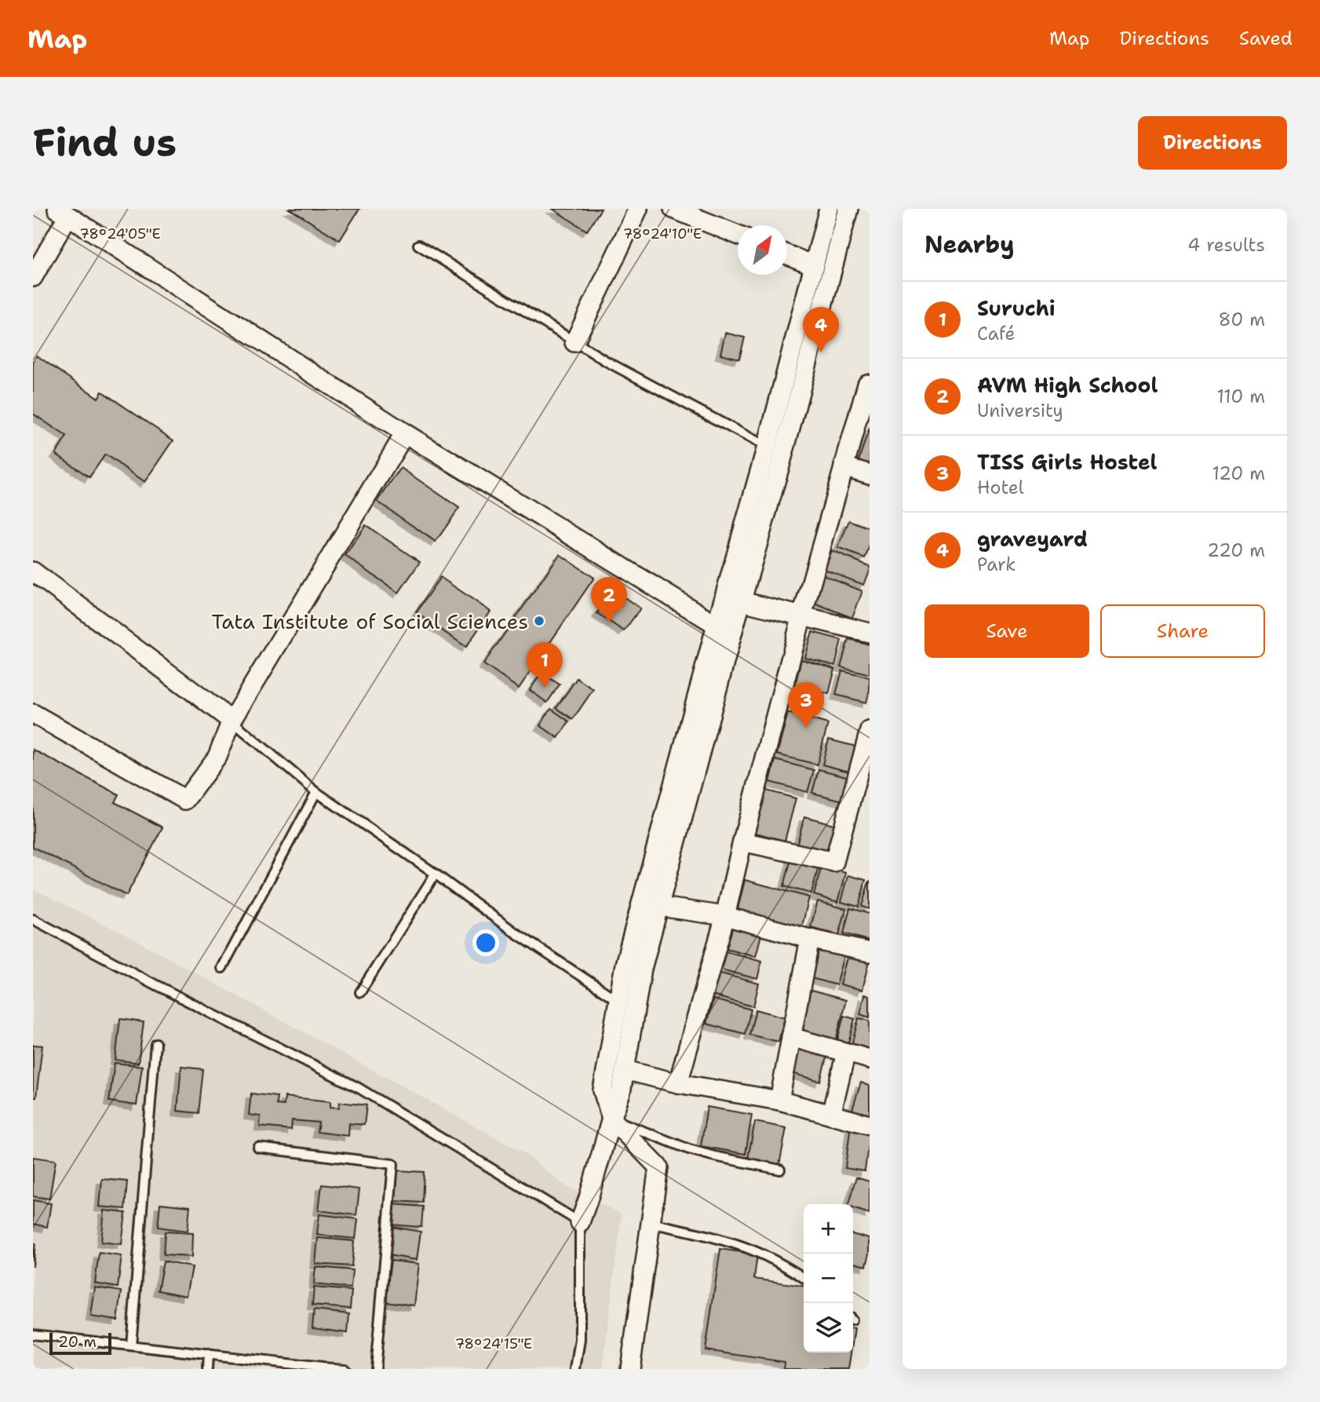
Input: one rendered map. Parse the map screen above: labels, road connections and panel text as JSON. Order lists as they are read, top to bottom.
{
  "places": ["Tata Institute of Social Sciences"],
  "scale_bar": "20 m",
  "north": "top right",
  "page": {
    "header": "Map",
    "nav": ["Map", "Directions", "Saved"],
    "buttons": [
      "Directions",
      ["Save", "Share"]
    ],
    "title": "Find us",
    "heading": ["Nearby", "4 results"],
    "list": [
      {
        "mark": "1",
        "name": "Suruchi",
        "note": "Café",
        "value": "80 m"
      },
      {
        "mark": "2",
        "name": "AVM High School",
        "note": "University",
        "value": "110 m"
      },
      {
        "mark": "3",
        "name": "TISS Girls Hostel",
        "note": "Hotel",
        "value": "120 m"
      },
      {
        "mark": "4",
        "name": "graveyard",
        "note": "Park",
        "value": "220 m"
      }
    ],
    "pins": [
      "4",
      "2",
      "1",
      "3"
    ],
    "map_buttons": ["+", "−"],
    "scale": "20 m"
  },
  "coordinates": ["78°24'05\"E", "78°24'10\"E", "78°24'15\"E"]
}
